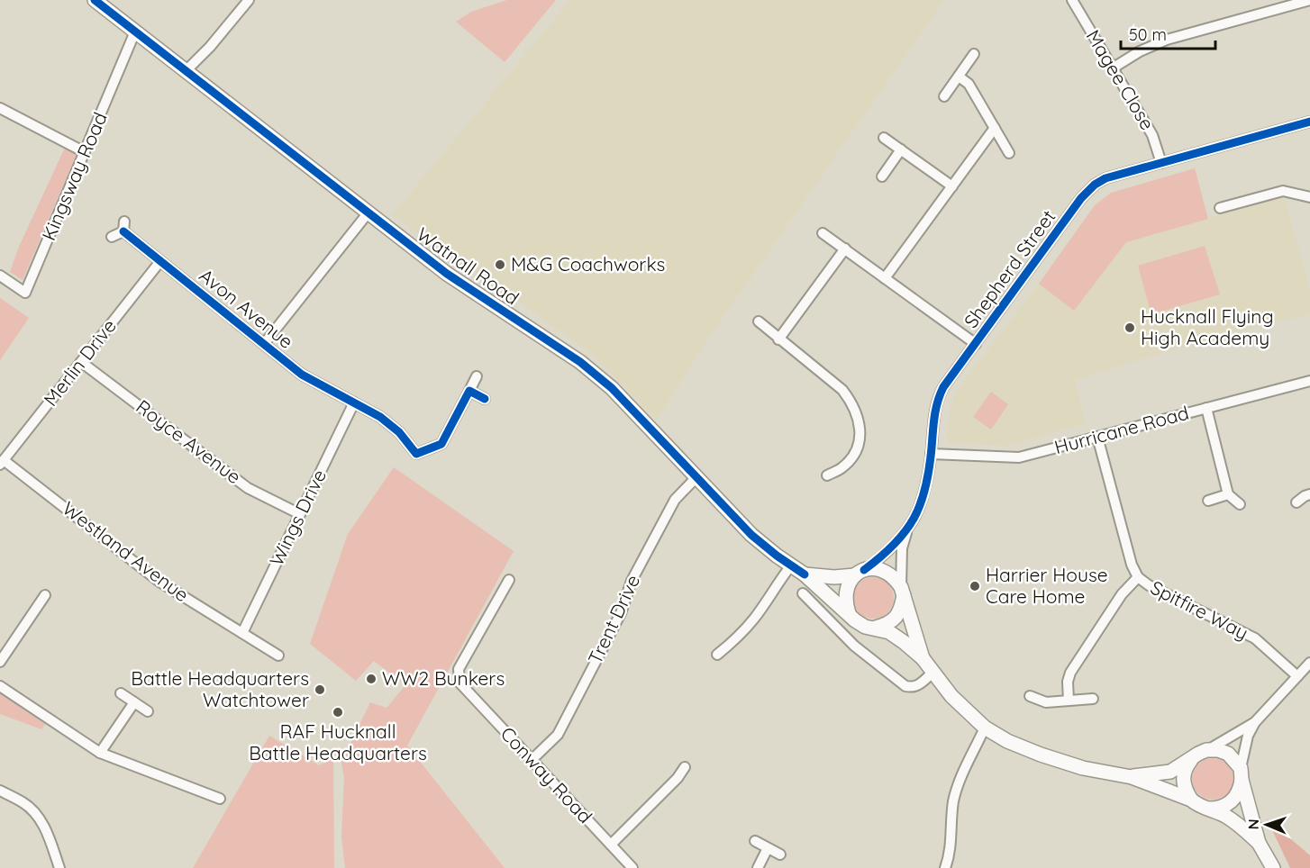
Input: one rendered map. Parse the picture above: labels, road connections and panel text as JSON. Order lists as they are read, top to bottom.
{
  "streets": {
    "main road": ["Watnall Road"],
    "street": [
      "Magee Close",
      "Kingsway Road",
      "Shepherd Street",
      "Avon Avenue",
      "Merlin Drive",
      "Hurricane Road",
      "Royce Avenue",
      "Wings Drive",
      "Westland Avenue",
      "Spitfire Way",
      "Trent Drive",
      "Conway Road"
    ]
  },
  "crossings": [
    ["Magee Close", "Shepherd Street"],
    ["Kingsway Road", "Watnall Road"],
    ["Watnall Road", "Shepherd Street"],
    ["Watnall Road", "Trent Drive"],
    ["Shepherd Street", "Hurricane Road"],
    ["Avon Avenue", "Merlin Drive"],
    ["Avon Avenue", "Wings Drive"],
    ["Merlin Drive", "Royce Avenue"],
    ["Merlin Drive", "Westland Avenue"],
    ["Hurricane Road", "Spitfire Way"],
    ["Royce Avenue", "Wings Drive"],
    ["Wings Drive", "Westland Avenue"],
    ["Trent Drive", "Conway Road"]
  ],
  "places": [
    "M&G Coachworks",
    "Hucknall Flying High Academy",
    "Harrier House Care Home",
    "WW2 Bunkers",
    "Battle Headquarters Watchtower",
    "RAF Hucknall Battle Headquarters"
  ],
  "scale_bar": "50 m",
  "north": "left"
}
